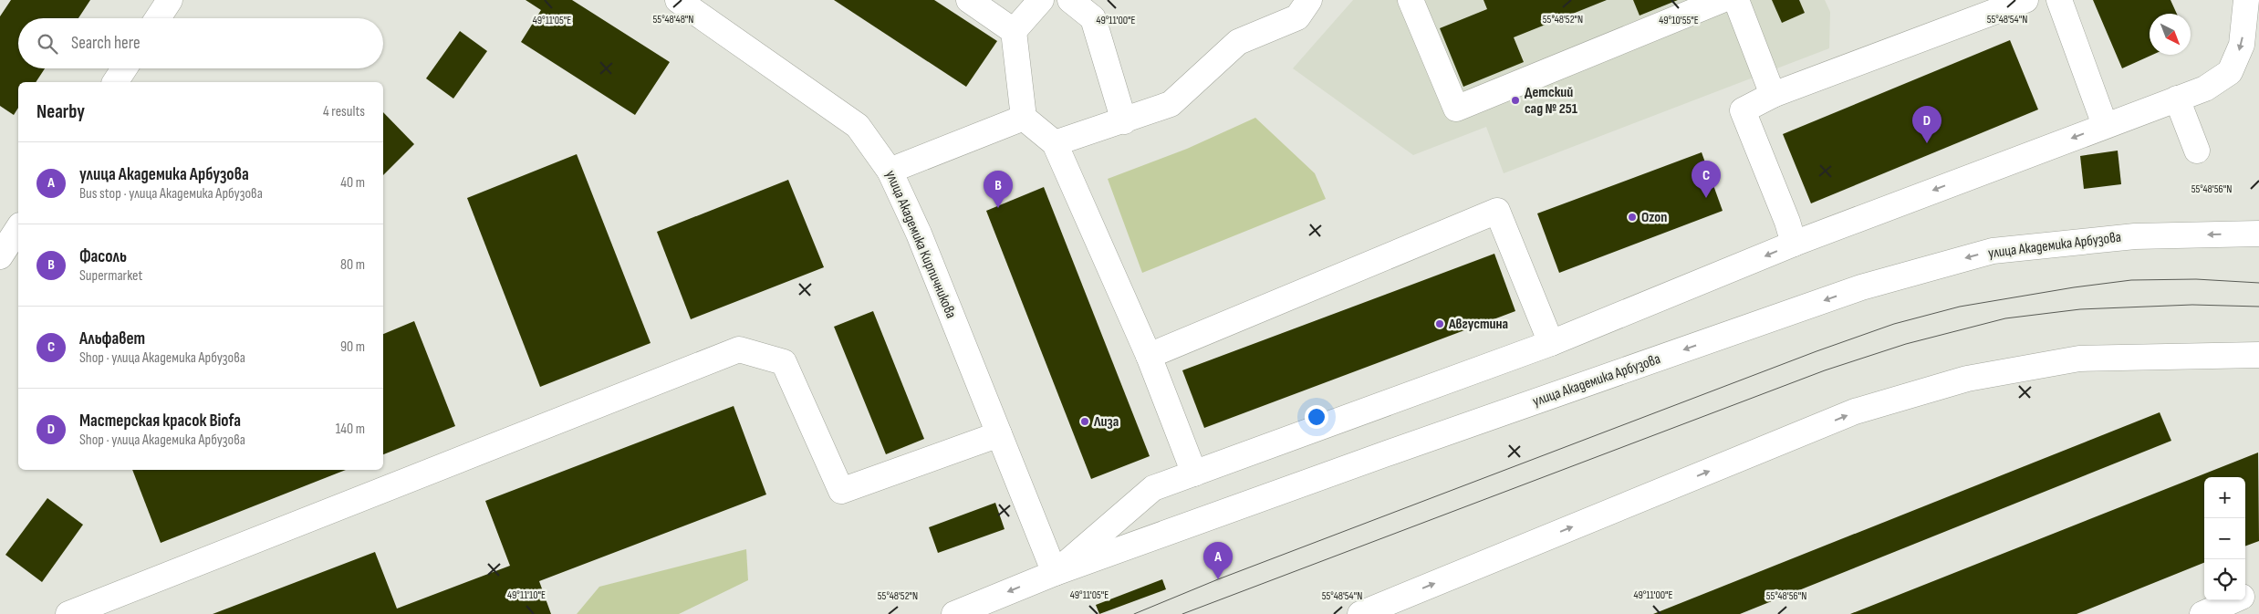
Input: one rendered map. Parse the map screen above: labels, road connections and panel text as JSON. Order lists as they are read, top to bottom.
{
  "streets": {
    "main road": ["улица Академика Кирпичникова", "улица Академика Арбузова"]
  },
  "crossings": [
    ["улица Академика Кирпичникова", "улица Академика Арбузова"]
  ],
  "places": [
    "Детский сад № 251",
    "Ozon",
    "Августина",
    "Лиза"
  ],
  "north": "bottom right",
  "page": {
    "search": "Search here",
    "heading": ["Nearby", "4 results"],
    "pins": [
      "D",
      "C",
      "B",
      "A"
    ],
    "list": [
      {
        "mark": "A",
        "name": "улица Академика Арбузова",
        "note": "Bus stop · улица Академика Арбузова",
        "value": "40 m"
      },
      {
        "mark": "B",
        "name": "Фасоль",
        "note": "Supermarket",
        "value": "80 m"
      },
      {
        "mark": "C",
        "name": "Альфавет",
        "note": "Shop · улица Академика Арбузова",
        "value": "90 m"
      },
      {
        "mark": "D",
        "name": "Мастерская красок Biofa",
        "note": "Shop · улица Академика Арбузова",
        "value": "140 m"
      }
    ],
    "map_buttons": ["+", "−"]
  },
  "coordinates": [
    "55°48'48\"N",
    "55°48'52\"N",
    "55°48'54\"N",
    "49°11'05\"E",
    "49°11'00\"E",
    "49°10'55\"E",
    "55°48'56\"N",
    "49°11'10\"E"
  ]
}
